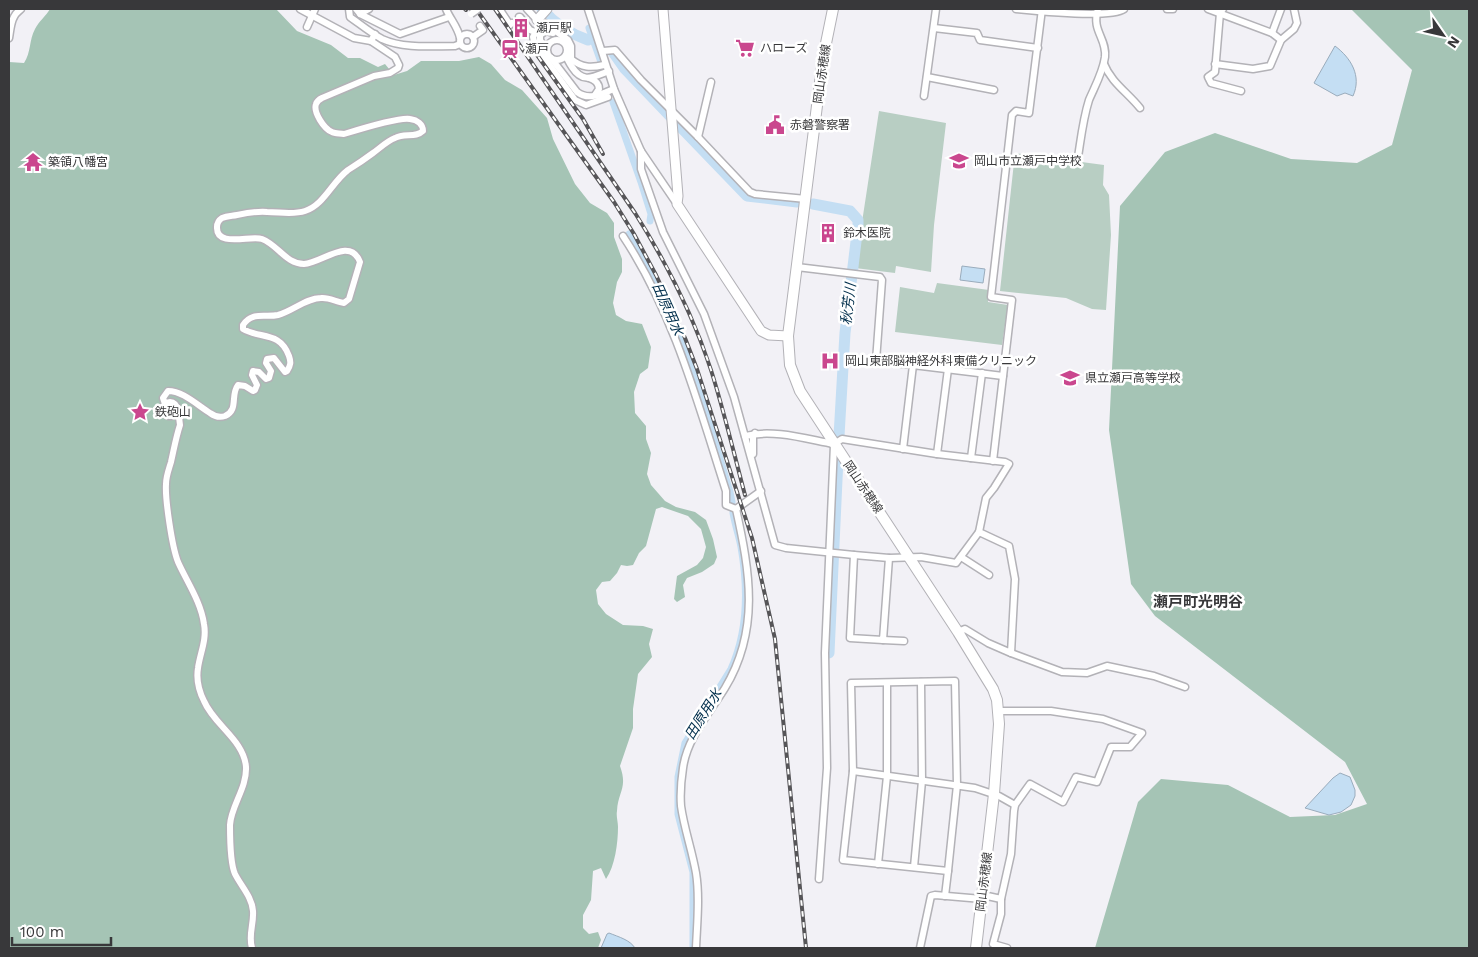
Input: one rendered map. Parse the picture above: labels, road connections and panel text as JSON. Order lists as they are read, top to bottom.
{
  "streets": {
    "main road": ["岡山赤穂線"]
  },
  "districts": ["瀬戸町光明谷"],
  "water": ["秋芳川", "田原用水"],
  "places": {
    "building": ["瀬戸駅", "鈴木医院"],
    "supermarket": ["ハローズ"],
    "station": ["瀬戸"],
    "public building": ["赤磐警察署"],
    "school or university": ["岡山市立瀬戸中学校", "県立瀬戸高等学校"],
    "temple": ["築領八幡宮"],
    "hospital": ["岡山東部脳神経外科東備クリニック"],
    "place": ["鉄砲山"]
  },
  "scale_bar": "100 m",
  "north": "bottom right"
}
